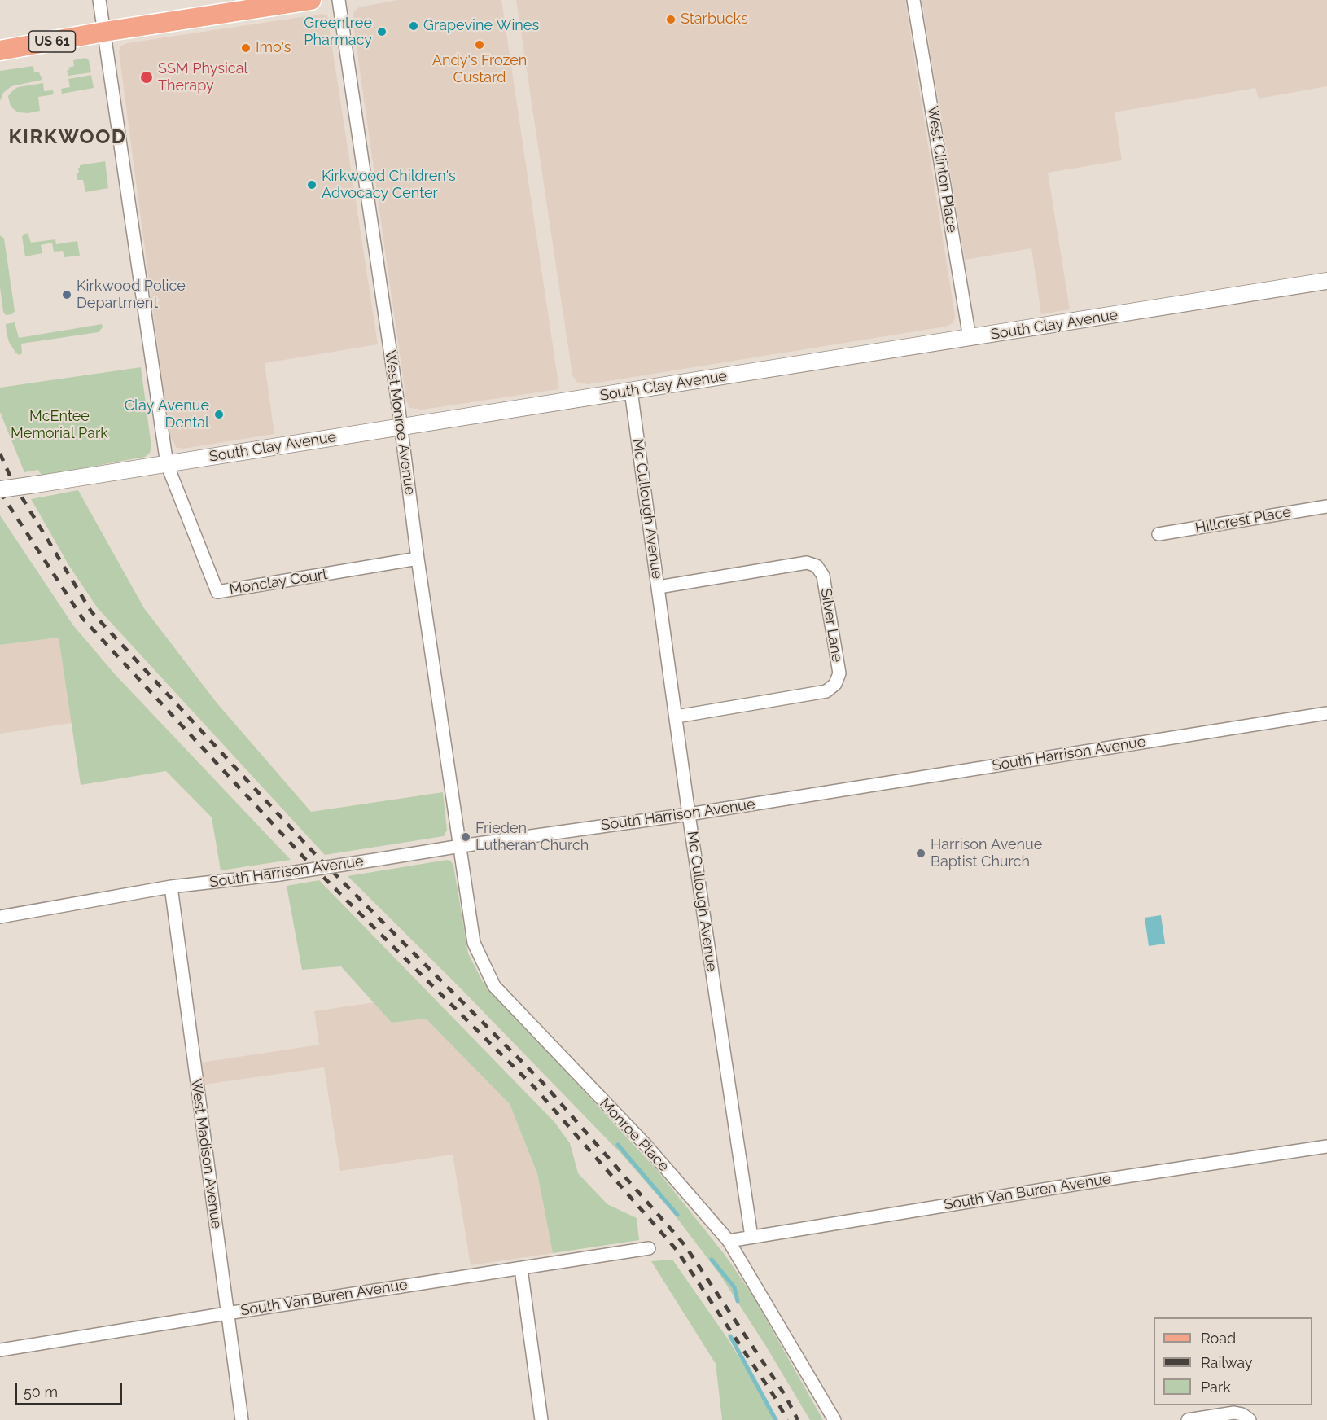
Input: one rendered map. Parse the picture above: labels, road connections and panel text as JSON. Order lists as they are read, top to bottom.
{
  "streets": {
    "main road": ["US 61"],
    "street": [
      "West Clinton Place",
      "South Clay Avenue",
      "West Monroe Avenue",
      "Mc Cullough Avenue",
      "Hillcrest Place",
      "Monclay Court",
      "Silver Lane",
      "South Harrison Avenue",
      "Monroe Place",
      "West Madison Avenue",
      "South Van Buren Avenue"
    ]
  },
  "crossings": [
    ["West Clinton Place", "South Clay Avenue"],
    ["South Clay Avenue", "West Monroe Avenue"],
    ["South Clay Avenue", "Mc Cullough Avenue"],
    ["South Clay Avenue", "Monclay Court"],
    ["West Monroe Avenue", "Monclay Court"],
    ["West Monroe Avenue", "South Harrison Avenue"],
    ["West Monroe Avenue", "Monroe Place"],
    ["Mc Cullough Avenue", "Silver Lane"],
    ["Mc Cullough Avenue", "South Harrison Avenue"],
    ["Mc Cullough Avenue", "South Van Buren Avenue"],
    ["South Harrison Avenue", "Monroe Place"],
    ["South Harrison Avenue", "West Madison Avenue"],
    ["Monroe Place", "South Van Buren Avenue"],
    ["West Madison Avenue", "South Van Buren Avenue"]
  ],
  "districts": ["KIRKWOOD"],
  "parks": ["McEntee Memorial Park"],
  "places": [
    "Starbucks",
    "Grapevine Wines",
    "Greentree Pharmacy",
    "Andy's Frozen Custard",
    "Imo's",
    "SSM Physical Therapy",
    "Kirkwood Children's Advocacy Center",
    "Kirkwood Police Department",
    "Clay Avenue Dental",
    "Frieden Lutheran Church",
    "Harrison Avenue Baptist Church"
  ],
  "legend": ["Road", "Railway", "Park"],
  "scale_bar": "50 m"
}
